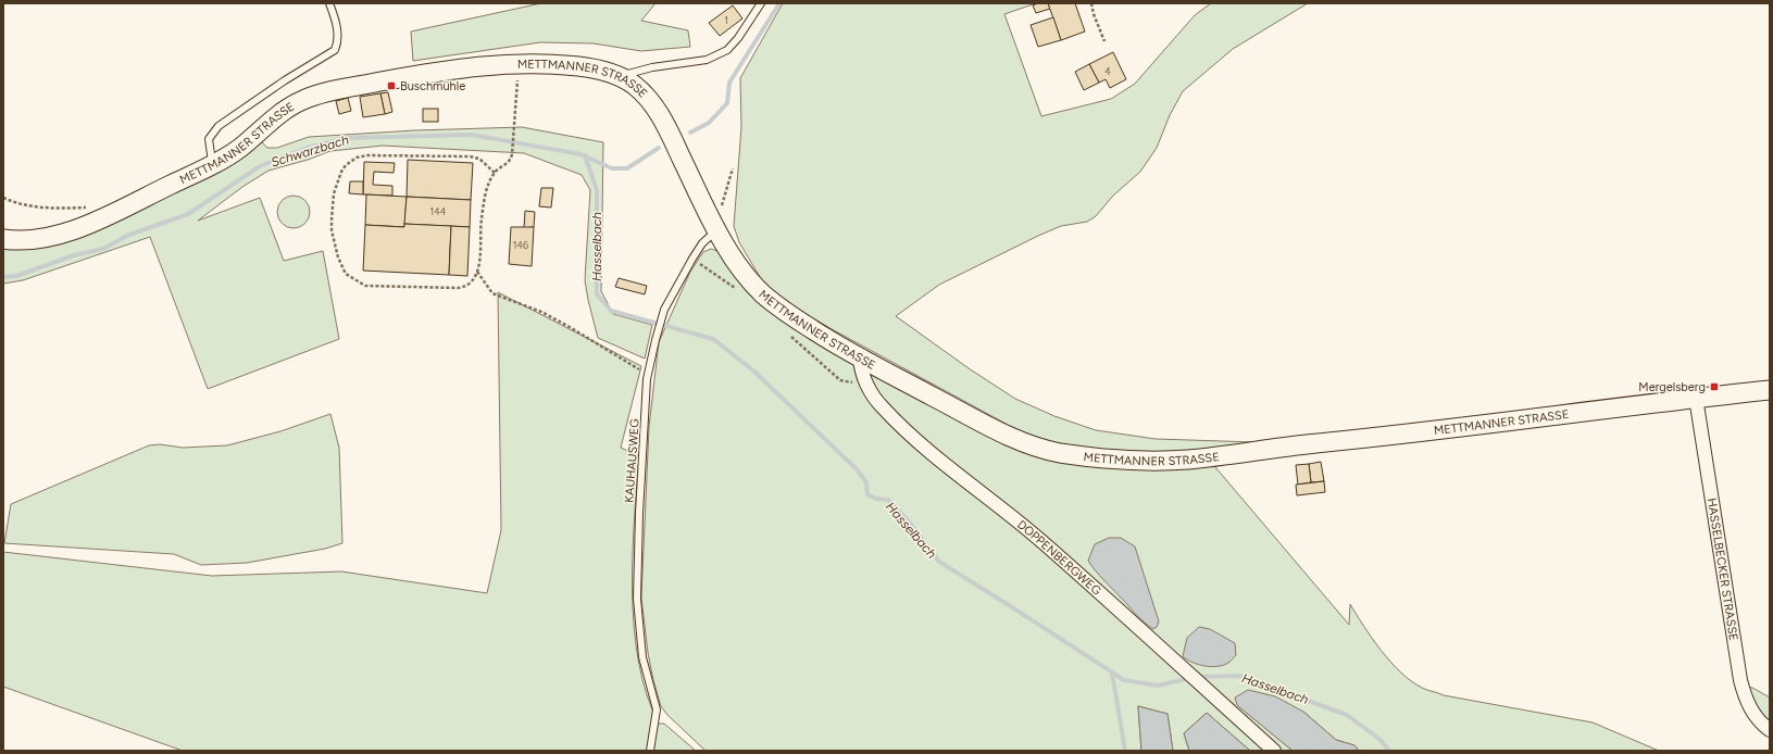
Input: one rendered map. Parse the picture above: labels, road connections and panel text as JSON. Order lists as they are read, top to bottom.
{
  "streets": {
    "main road": ["METTMANNER STRASSE"],
    "street": ["DOPPENBERGWEG", "HASSELBECKER STRASSE"],
    "lane": ["KAUHAUSWEG"]
  },
  "crossings": [
    ["METTMANNER STRASSE", "KAUHAUSWEG"],
    ["METTMANNER STRASSE", "DOPPENBERGWEG"],
    ["METTMANNER STRASSE", "HASSELBECKER STRASSE"]
  ],
  "water": ["Schwarzbach", "Hasselbach"],
  "places": {
    "transit": ["Buschmühle", "Mergelsberg"]
  },
  "house_numbers": [
    "1",
    "4",
    "144",
    "146"
  ]
}
